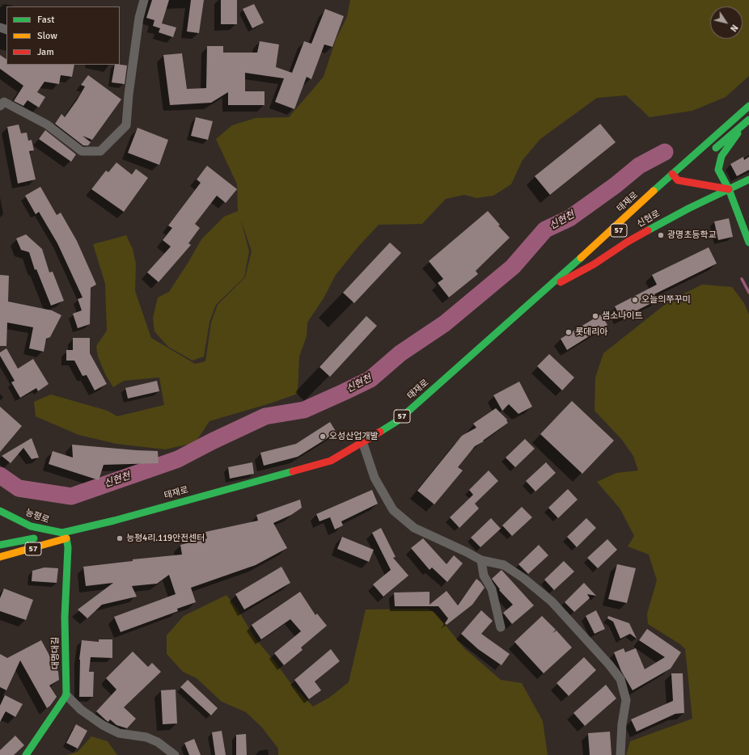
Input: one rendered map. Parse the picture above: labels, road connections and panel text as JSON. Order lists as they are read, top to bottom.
{
  "streets": {
    "main road": [
      "태재로",
      "신현로",
      "57",
      "능평로",
      "대명대길"
    ]
  },
  "crossings": [
    ["태재로", "신현로"],
    ["태재로", "능평로"],
    ["태재로", "대명대길"],
    ["능평로", "대명대길"]
  ],
  "water": ["신현천"],
  "places": [
    "광명초등학교",
    "오늘의쭈꾸미",
    "샘소나이트",
    "롯데리아",
    "오성산업개발",
    "능평4리.119안전센터"
  ],
  "legend": ["Fast", "Slow", "Jam"],
  "north": "bottom right"
}
